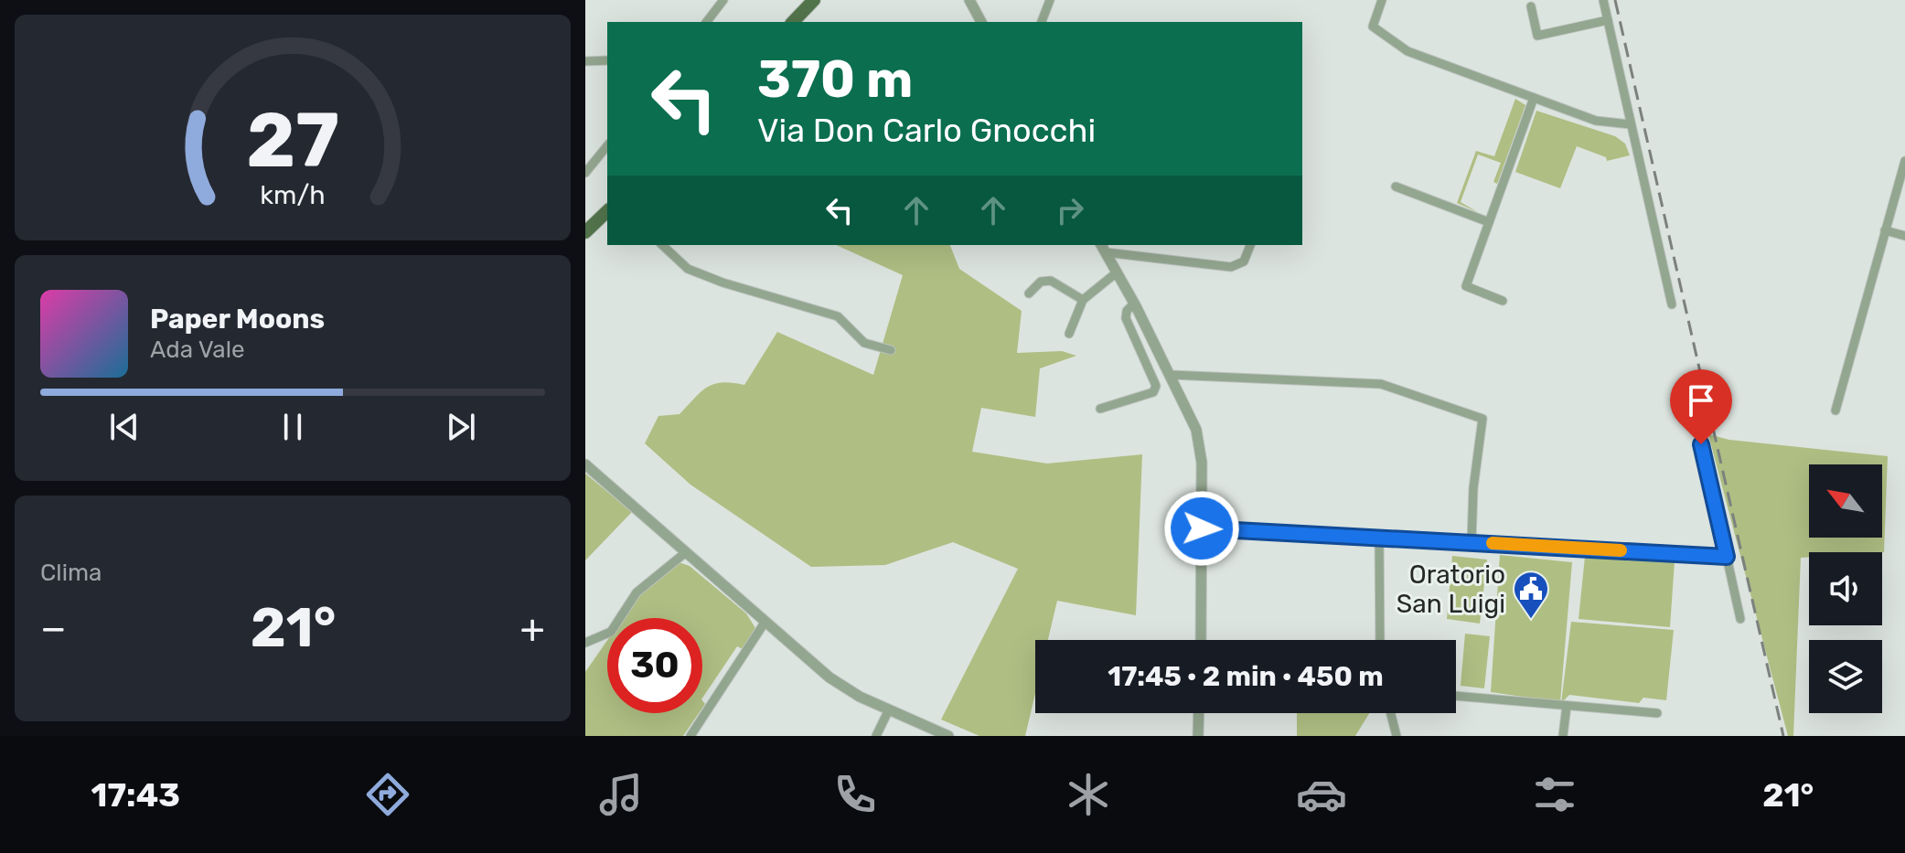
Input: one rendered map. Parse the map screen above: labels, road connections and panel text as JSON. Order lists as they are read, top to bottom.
{
  "places": {
    "public building": ["Oratorio San Luigi"]
  },
  "north": "top left",
  "page": {
    "turn": ["370 m", "Via Don Carlo Gnocchi"],
    "song": ["Paper Moons", "Ada Vale"],
    "tile": "Clima",
    "heat": ["−", "21°", "+"],
    "limit": "30",
    "trip": "17:45 · 2 min · 450 m",
    "tabs": ["17:43", "21°"],
    "gauge": ["27", "km/h"]
  }
}
